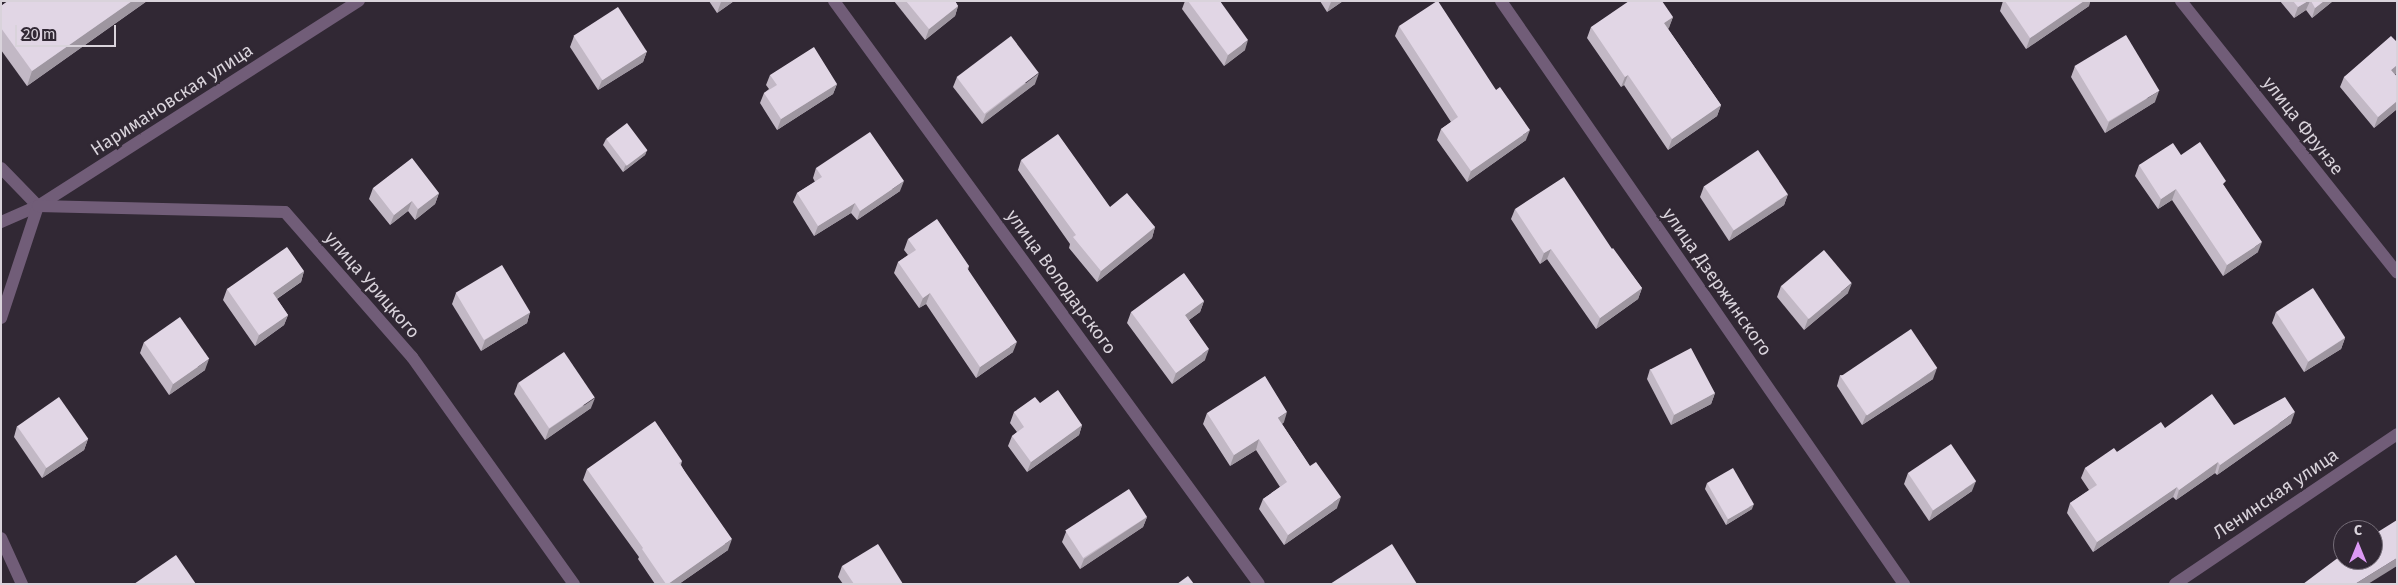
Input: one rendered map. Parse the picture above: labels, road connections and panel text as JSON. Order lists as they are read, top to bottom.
{
  "streets": {
    "street": [
      "Наримановская улица",
      "улица Фрунзе",
      "улица Володарского",
      "улица Дзержинского",
      "улица Урицкого",
      "Ленинская улица"
    ]
  },
  "crossings": [
    ["Наримановская улица", "улица Урицкого"]
  ],
  "scale_bar": "20 m",
  "north": "top"
}
